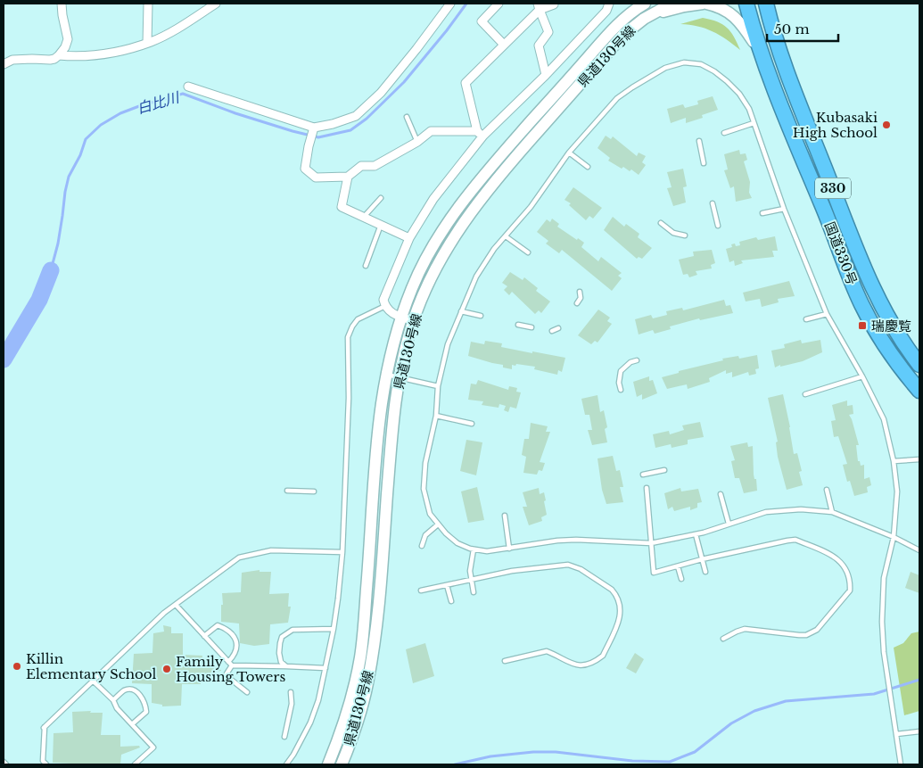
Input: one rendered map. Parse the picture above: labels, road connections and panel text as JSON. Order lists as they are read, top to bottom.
{
  "streets": {
    "highway": ["330", "国道330号"],
    "main road": ["県道130号線"]
  },
  "water": ["白比川"],
  "places": {
    "other": ["Kubasaki High School", "Killin Elementary School", "Family Housing Towers"],
    "transit": ["瑞慶覧"]
  },
  "scale_bar": "50 m"
}
